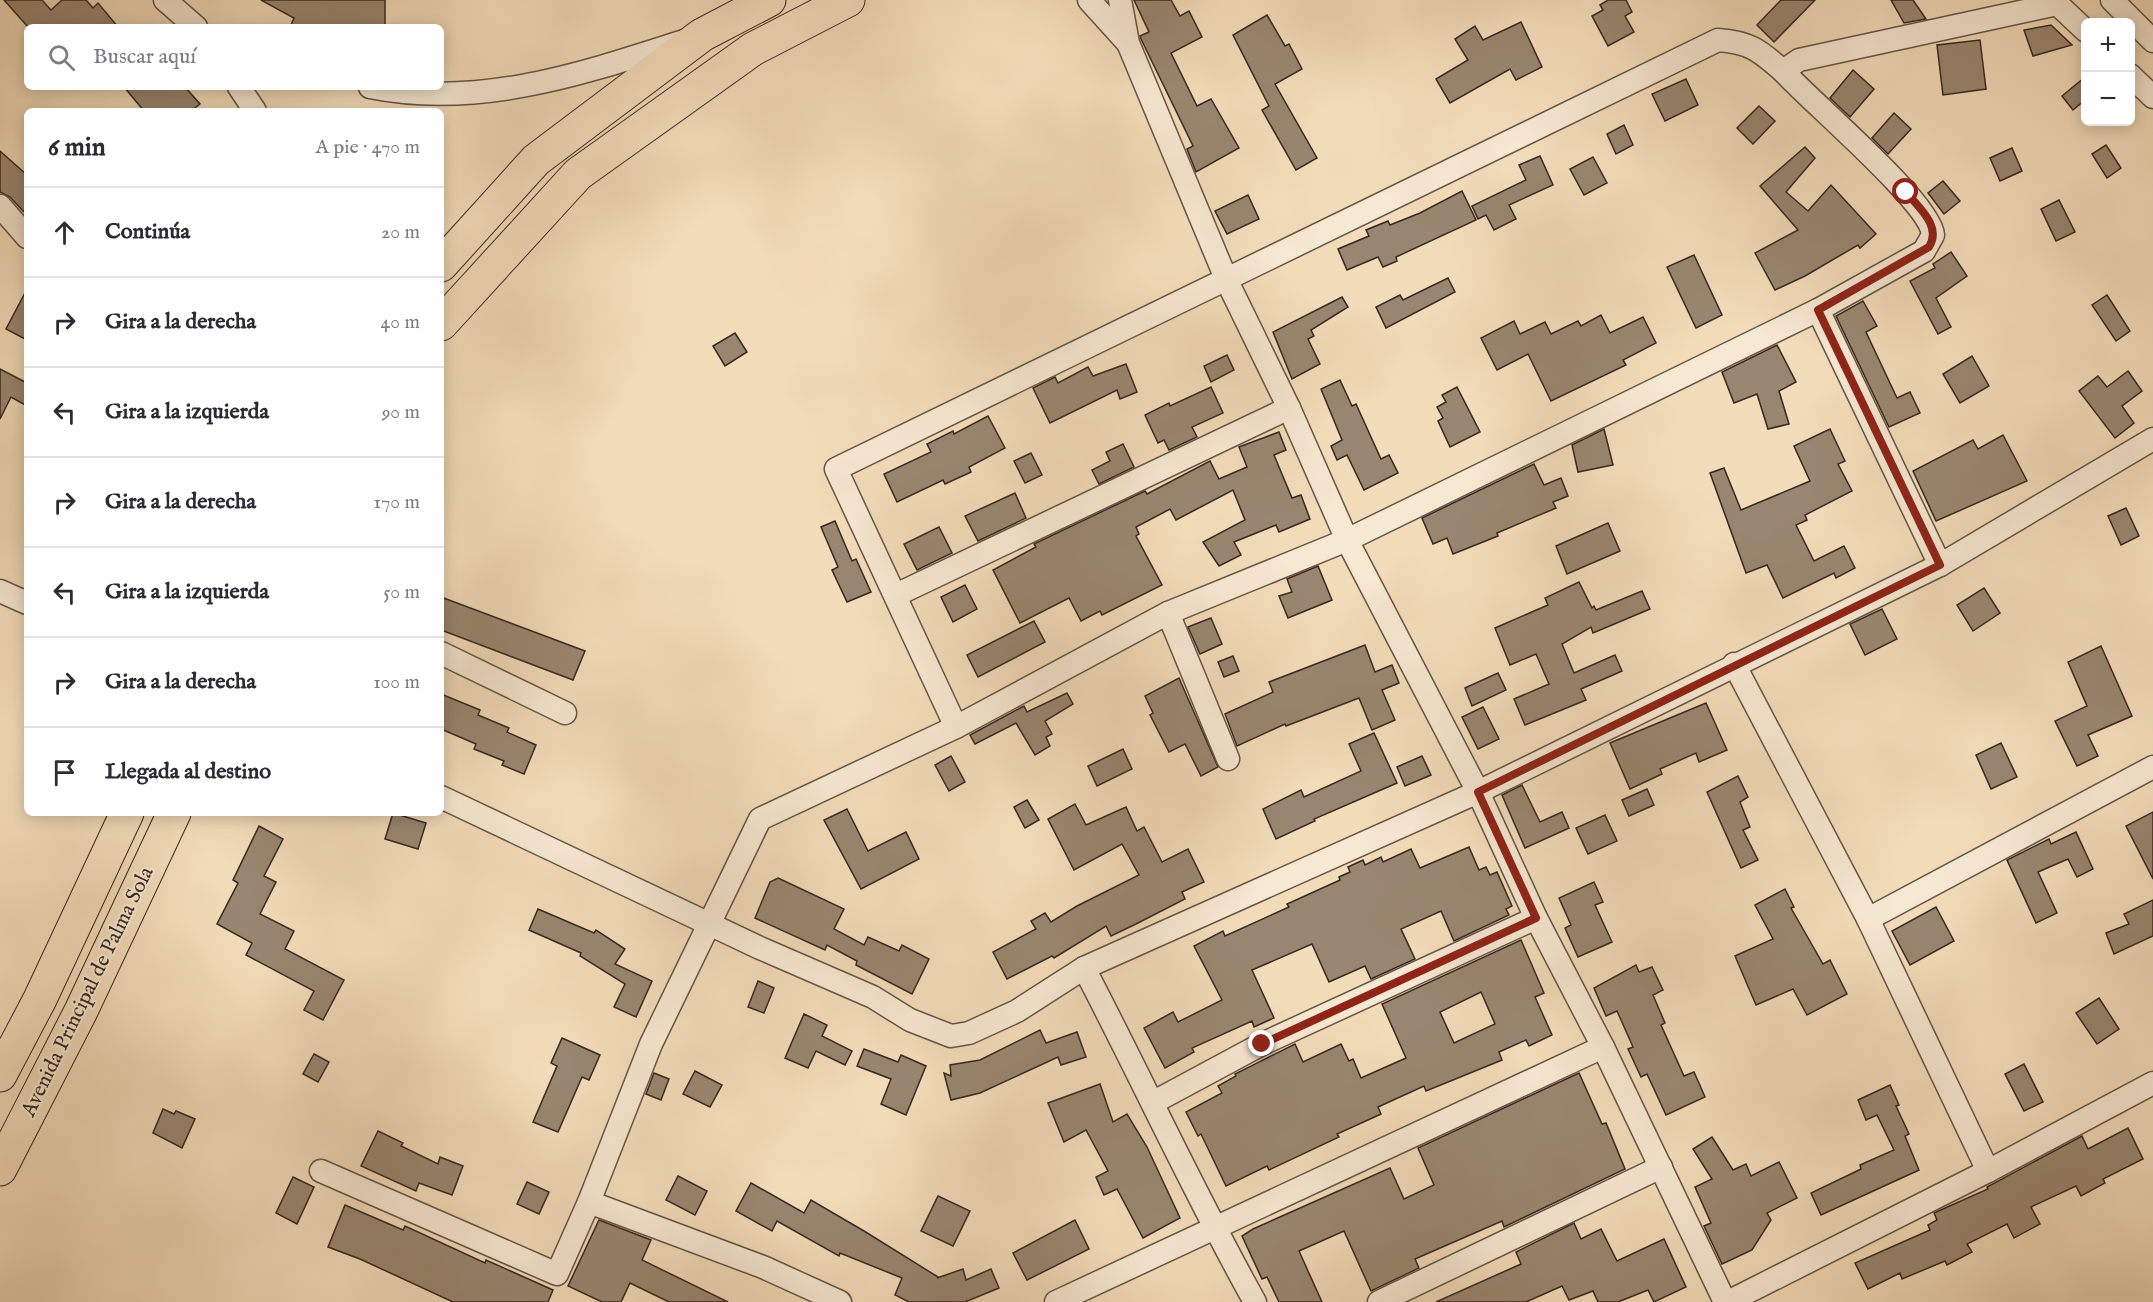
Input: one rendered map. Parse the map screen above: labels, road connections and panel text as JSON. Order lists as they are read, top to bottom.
{
  "streets": {
    "highway": ["Avenida Principal de Palma Sola"]
  },
  "page": {
    "map_buttons": ["+", "−"],
    "search": "Buscar aquí",
    "heading": ["6 min", "A pie · 470 m"],
    "list": [
      ["Continúa", "20 m"],
      ["Gira a la derecha", "40 m"],
      ["Gira a la izquierda", "90 m"],
      ["Gira a la derecha", "170 m"],
      ["Gira a la izquierda", "50 m"],
      ["Gira a la derecha", "100 m"],
      "Llegada al destino"
    ]
  }
}
